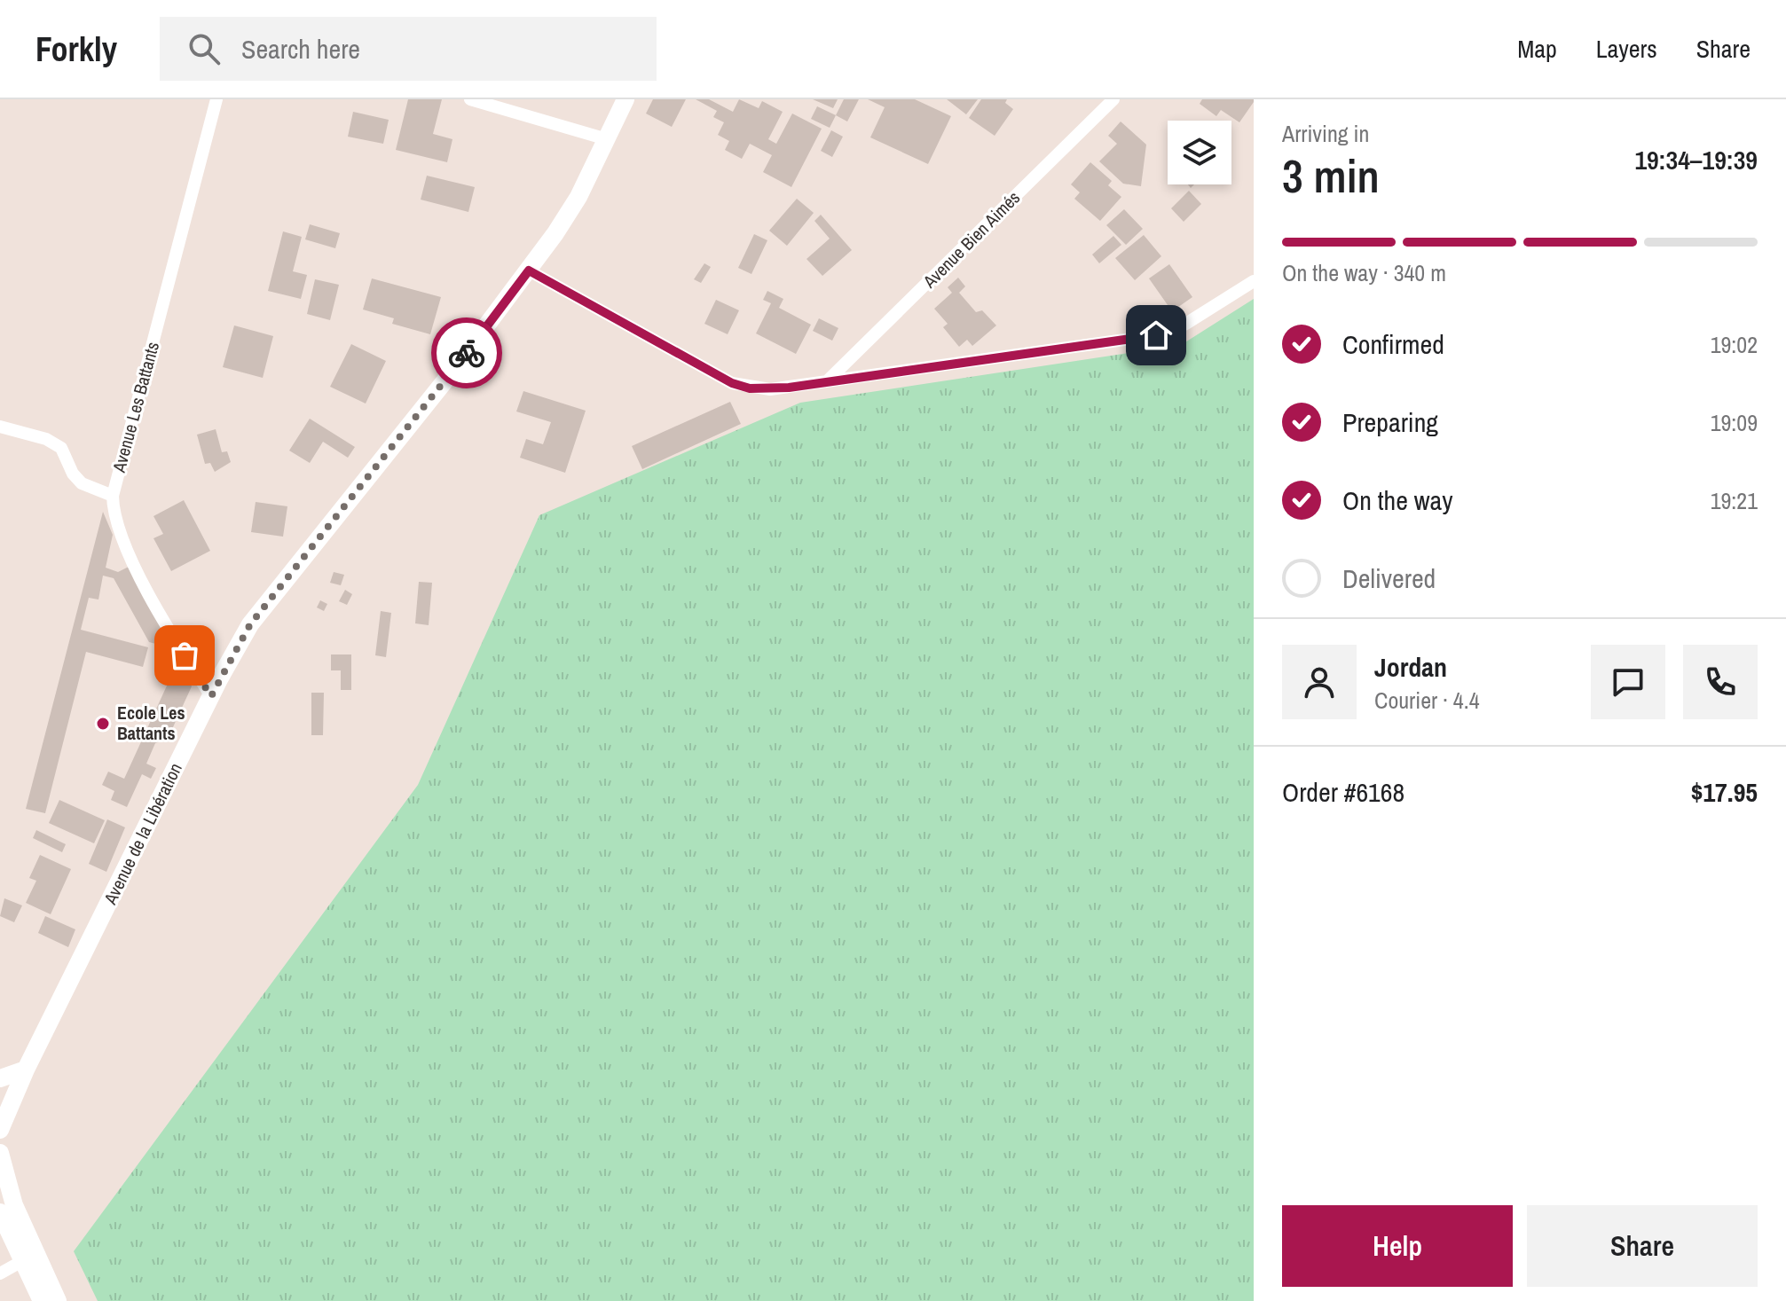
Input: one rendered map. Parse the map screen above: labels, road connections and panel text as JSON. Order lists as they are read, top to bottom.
{
  "streets": {
    "street": ["Avenue Bien Aimés", "Avenue Les Battants", "Avenue de la Libération"]
  },
  "crossings": [
    ["Avenue Les Battants", "Avenue de la Libération"]
  ],
  "places": ["Ecole Les Battants"],
  "page": {
    "header": "Forkly",
    "search": "Search here",
    "nav": ["Map", "Layers", "Share"],
    "heading": ["3 min", "Arriving in", "19:34–19:39"],
    "panel": [
      "Jordan",
      "Courier · 4.4",
      "Order #6168",
      "$17.95"
    ],
    "bar": "On the way · 340 m",
    "list": [
      ["Confirmed", "19:02"],
      ["Preparing", "19:09"],
      ["On the way", "19:21"],
      "Delivered"
    ],
    "buttons": ["Help", "Share"]
  }
}
